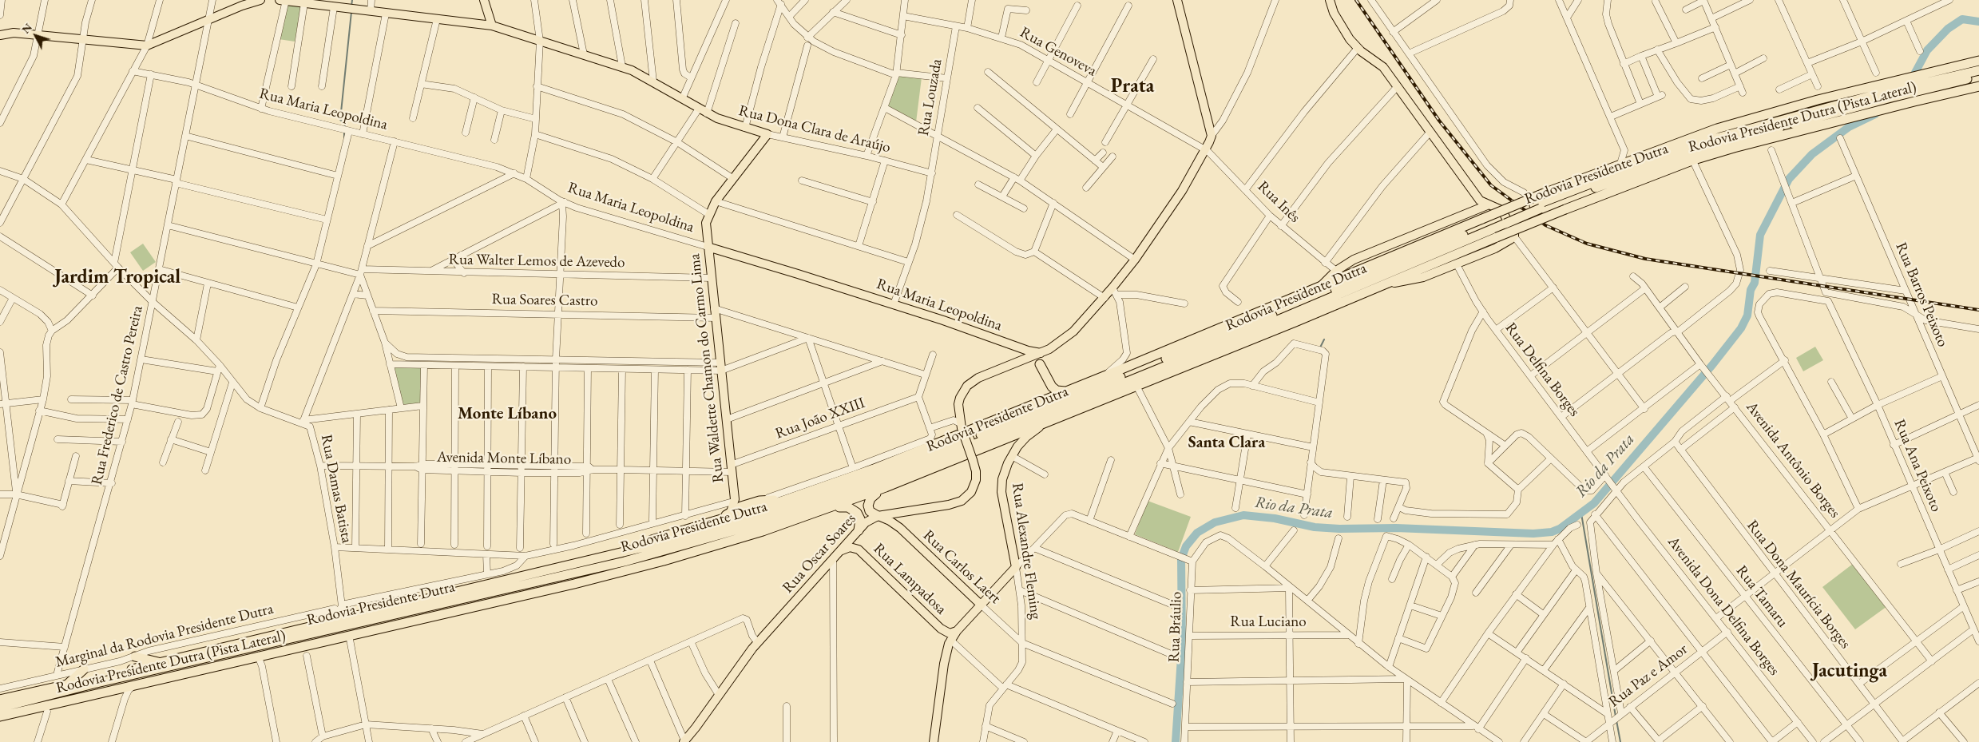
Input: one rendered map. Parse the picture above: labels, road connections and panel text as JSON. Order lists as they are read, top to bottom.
{
  "streets": {
    "highway": ["Rua Maria Leopoldina", "Rodovia Presidente Dutra (Pista Lateral)", "Rodovia Presidente Dutra"],
    "main road": [
      "Rua Dona Clara de Araújo",
      "Rua Waldette Chamon do Carmo Lima",
      "Rua Alexandre Fleming",
      "Rua Oscar Soares",
      "Rua Carlos Laert",
      "Rua Lampadosa"
    ],
    "street": [
      "Rua Genoveva",
      "Rua Louzada",
      "Rua Inês",
      "Rua Walter Lemos de Azevedo",
      "Rua Barros Peixoto",
      "Rua Soares Castro",
      "Rua Delfina Borges",
      "Rua Frederico de Castro Pereira",
      "Rua João XXIII",
      "Avenida Monte Líbano",
      "Avenida Antônio Borges",
      "Rua Ana Peixoto",
      "Rua Damas Batista",
      "Rua Dona Maurícia Borges",
      "Rua Tamaru",
      "Avenida Dona Delfina Borges",
      "Rua Luciano",
      "Rua Bráulio",
      "Marginal da Rodovia Presidente Dutra",
      "Rua Paz e Amor"
    ]
  },
  "crossings": [
    ["Rua Genoveva", "Rua Louzada"],
    ["Rua Genoveva", "Rua Inês"],
    ["Rua Genoveva", "Rua Oscar Soares"],
    ["Rua Louzada", "Rua Maria Leopoldina"],
    ["Rua Louzada", "Rua Dona Clara de Araújo"],
    ["Rua Maria Leopoldina", "Rodovia Presidente Dutra (Pista Lateral)"],
    ["Rua Maria Leopoldina", "Rua Waldette Chamon do Carmo Lima"],
    ["Rua Maria Leopoldina", "Rua Frederico de Castro Pereira"],
    ["Rua Maria Leopoldina", "Rua Oscar Soares"],
    ["Rodovia Presidente Dutra (Pista Lateral)", "Rodovia Presidente Dutra"],
    ["Rodovia Presidente Dutra (Pista Lateral)", "Rua Alexandre Fleming"],
    ["Rua Dona Clara de Araújo", "Rua Waldette Chamon do Carmo Lima"],
    ["Rua Inês", "Rua Oscar Soares"],
    ["Rua Walter Lemos de Azevedo", "Rua Waldette Chamon do Carmo Lima"],
    ["Rua Walter Lemos de Azevedo", "Rua Frederico de Castro Pereira"],
    ["Rua Soares Castro", "Rua Waldette Chamon do Carmo Lima"],
    ["Rua Waldette Chamon do Carmo Lima", "Rua João XXIII"],
    ["Rua Waldette Chamon do Carmo Lima", "Avenida Monte Líbano"],
    ["Rua Delfina Borges", "Avenida Dona Delfina Borges"],
    ["Rua Frederico de Castro Pereira", "Rua Damas Batista"],
    ["Rua Frederico de Castro Pereira", "Marginal da Rodovia Presidente Dutra"],
    ["Rua João XXIII", "Avenida Monte Líbano"],
    ["Avenida Monte Líbano", "Rua Damas Batista"],
    ["Rua Alexandre Fleming", "Rua Carlos Laert"],
    ["Rua Oscar Soares", "Rua Carlos Laert"],
    ["Rua Oscar Soares", "Rua Lampadosa"],
    ["Avenida Dona Delfina Borges", "Rua Paz e Amor"],
    ["Rua Luciano", "Rua Bráulio"]
  ],
  "districts": [
    "Prata",
    "Jardim Tropical",
    "Monte Líbano",
    "Santa Clara",
    "Jacutinga"
  ],
  "water": ["Rio da Prata"],
  "north": "top left"
}
